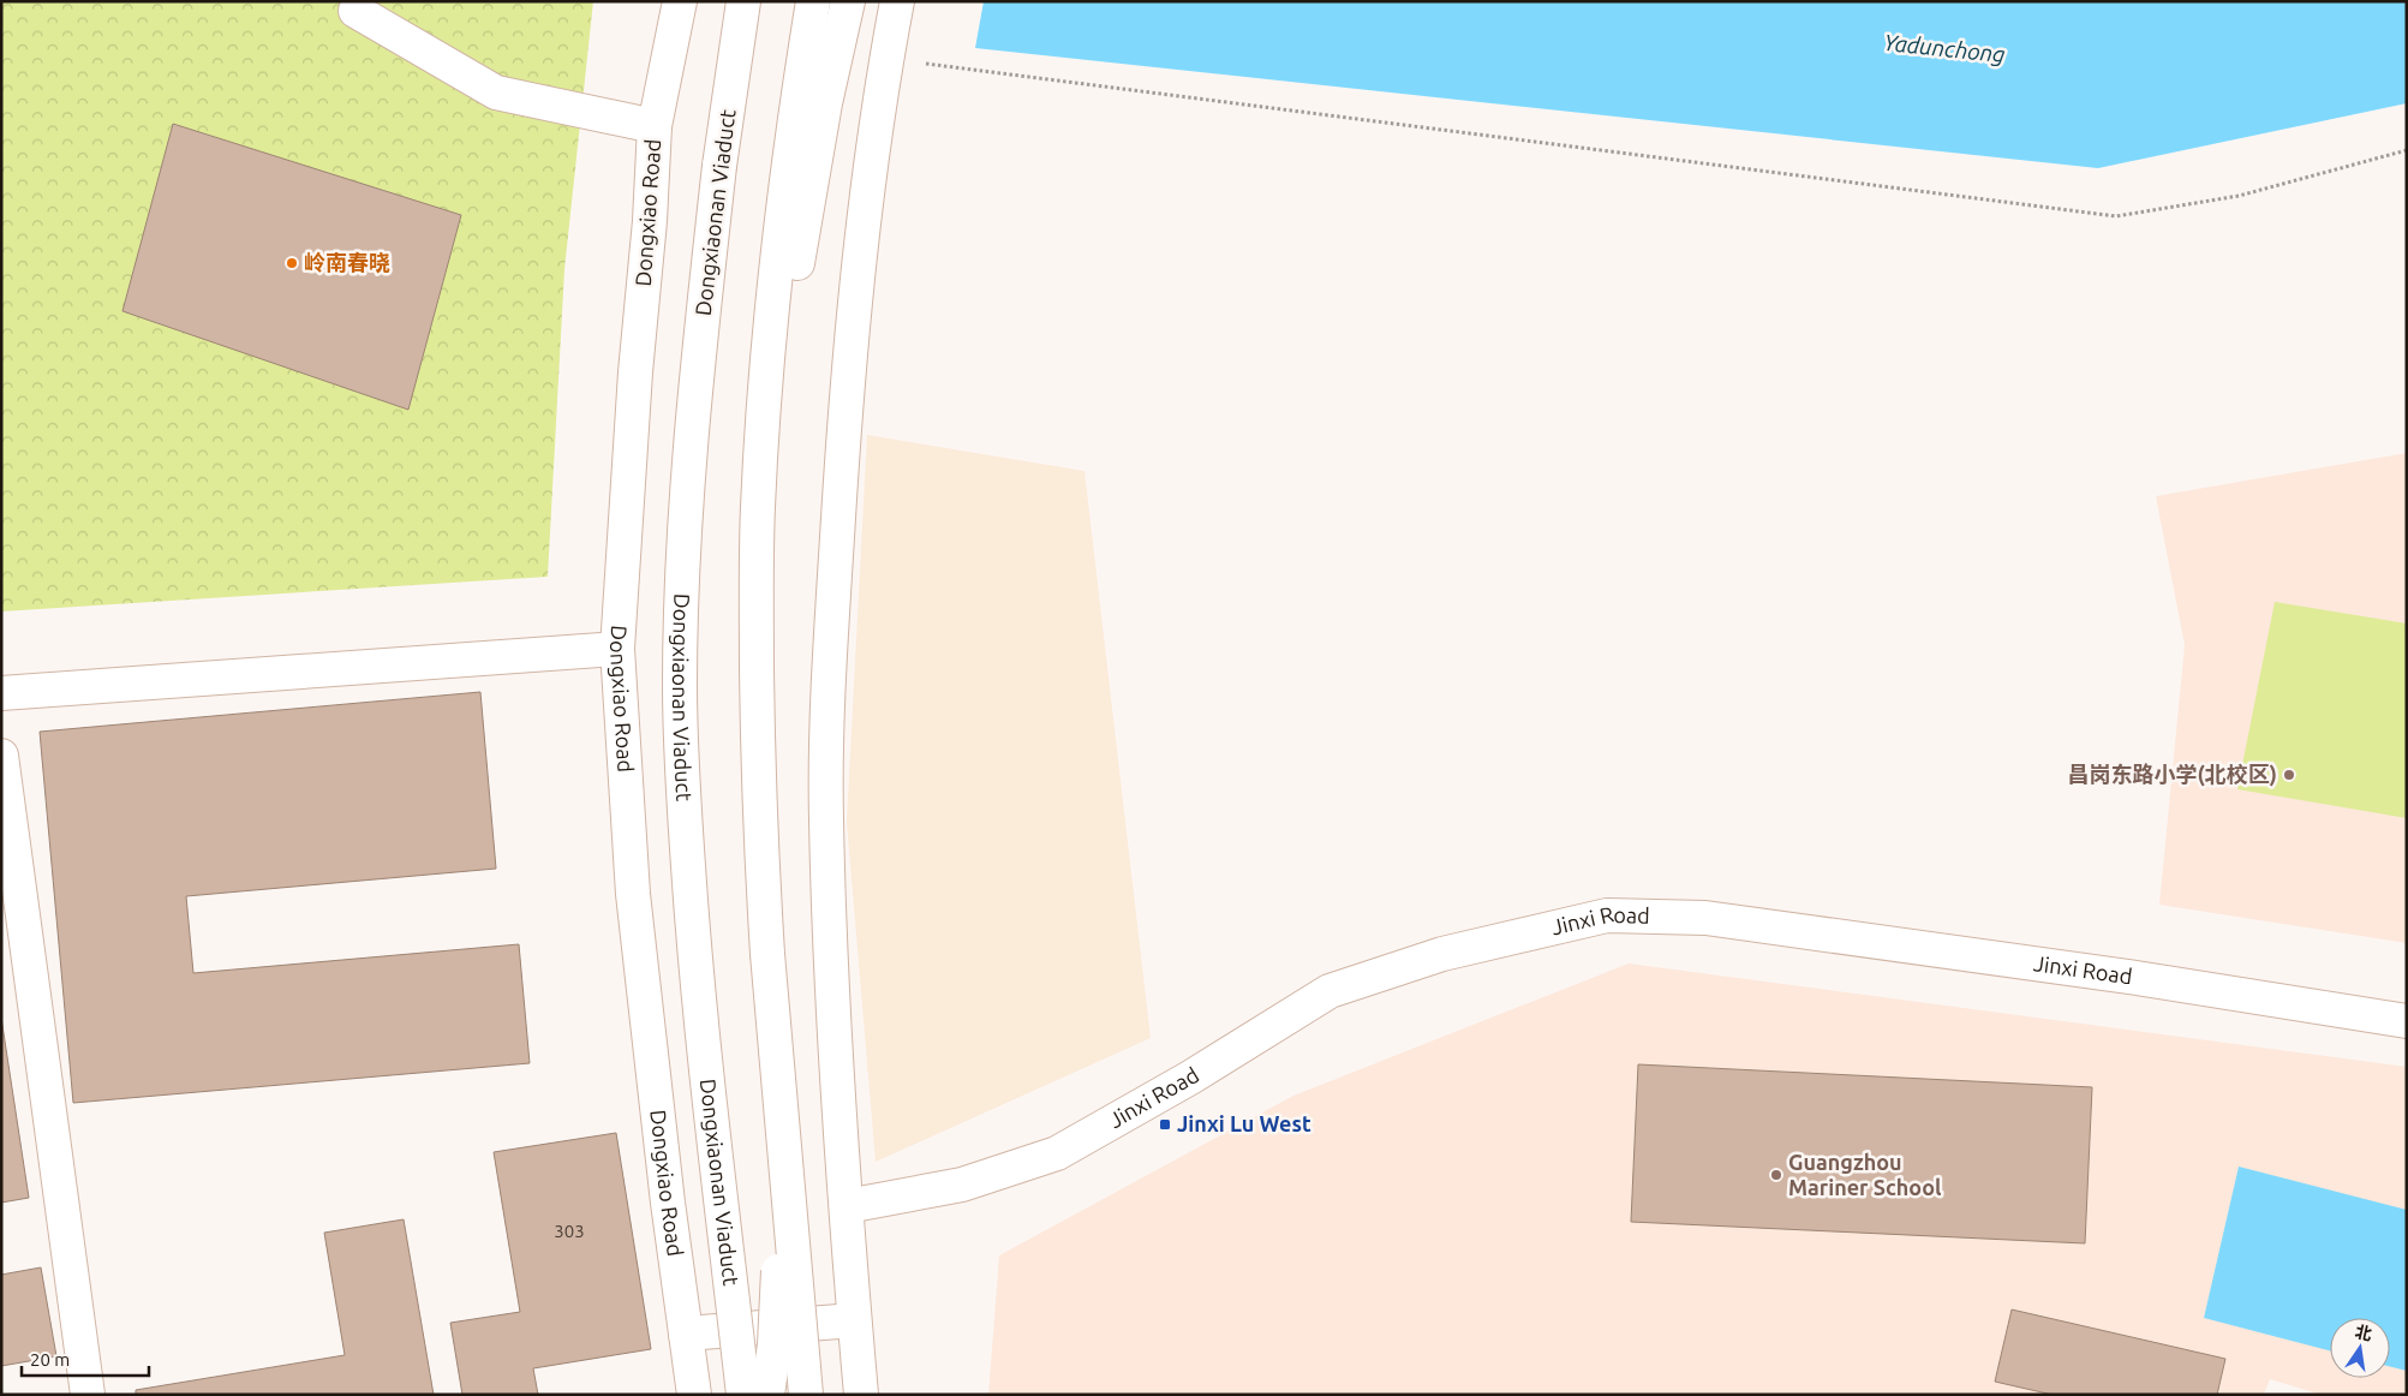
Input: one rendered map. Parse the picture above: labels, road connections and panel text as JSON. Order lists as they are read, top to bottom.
{
  "streets": {
    "main road": ["Dongxiao Road", "Dongxiaonan Viaduct", "Jinxi Road"]
  },
  "water": ["Yadunchong"],
  "places": {
    "other": ["岭南春晓", "昌岗东路小学(北校区)", "Guangzhou Mariner School"],
    "transit": ["Jinxi Lu West"]
  },
  "house_numbers": ["303"],
  "scale_bar": "20 m",
  "north": "top"
}
